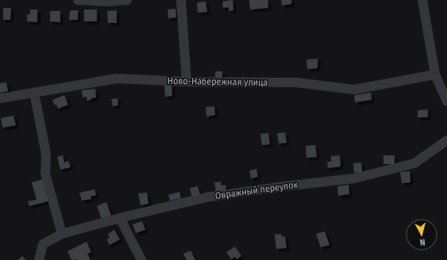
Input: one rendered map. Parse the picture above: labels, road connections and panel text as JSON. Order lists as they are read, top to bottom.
{
  "streets": {
    "street": ["Ново-Набережная улица", "Овражный переулок"]
  },
  "north": "bottom"
}
